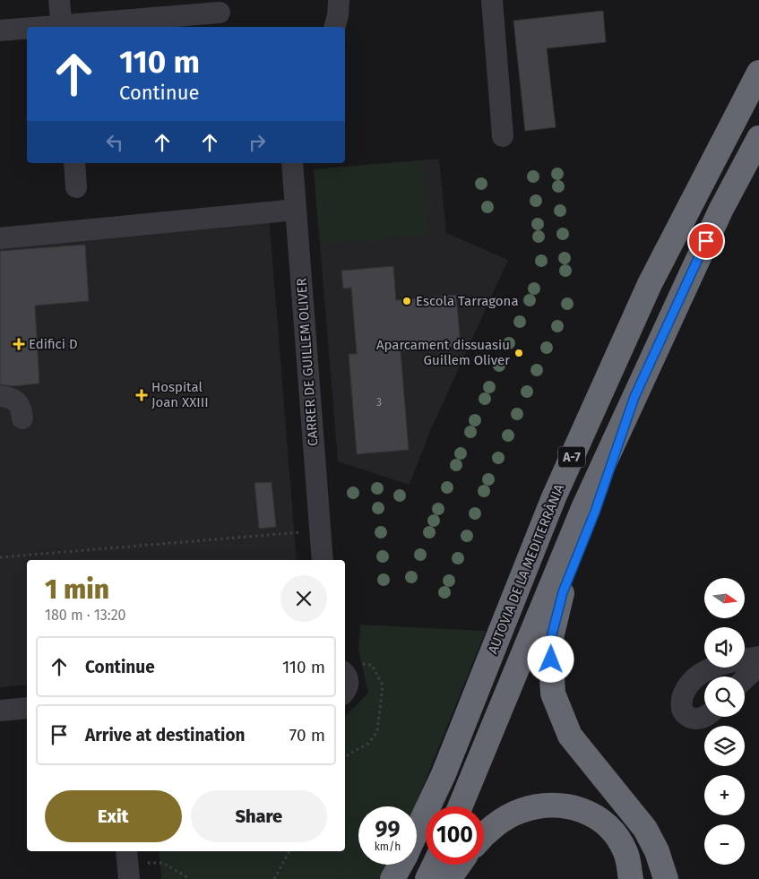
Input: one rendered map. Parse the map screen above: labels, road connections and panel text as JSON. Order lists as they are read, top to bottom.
{
  "streets": {
    "highway": ["A-7", "AUTOVIA DE LA MEDITERRÀNIA"],
    "street": ["CARRER DE GUILLEM OLIVER"]
  },
  "places": {
    "other": ["Escola Tarragona", "Aparcament dissuasiu Guillem Oliver"],
    "health": ["Edifici D", "Hospital Joan XXIII"]
  },
  "house_numbers": ["3"],
  "north": "right",
  "page": {
    "turn": ["110 m", "Continue"],
    "heading": ["1 min", "180 m · 13:20"],
    "map_buttons": ["+", "−"],
    "list": [
      {
        "name": "Continue",
        "value": "110 m"
      },
      {
        "name": "Arrive at destination",
        "value": "70 m"
      }
    ],
    "buttons": ["Exit", "Share"],
    "speed": "99 km/h",
    "limit": "100"
  }
}
